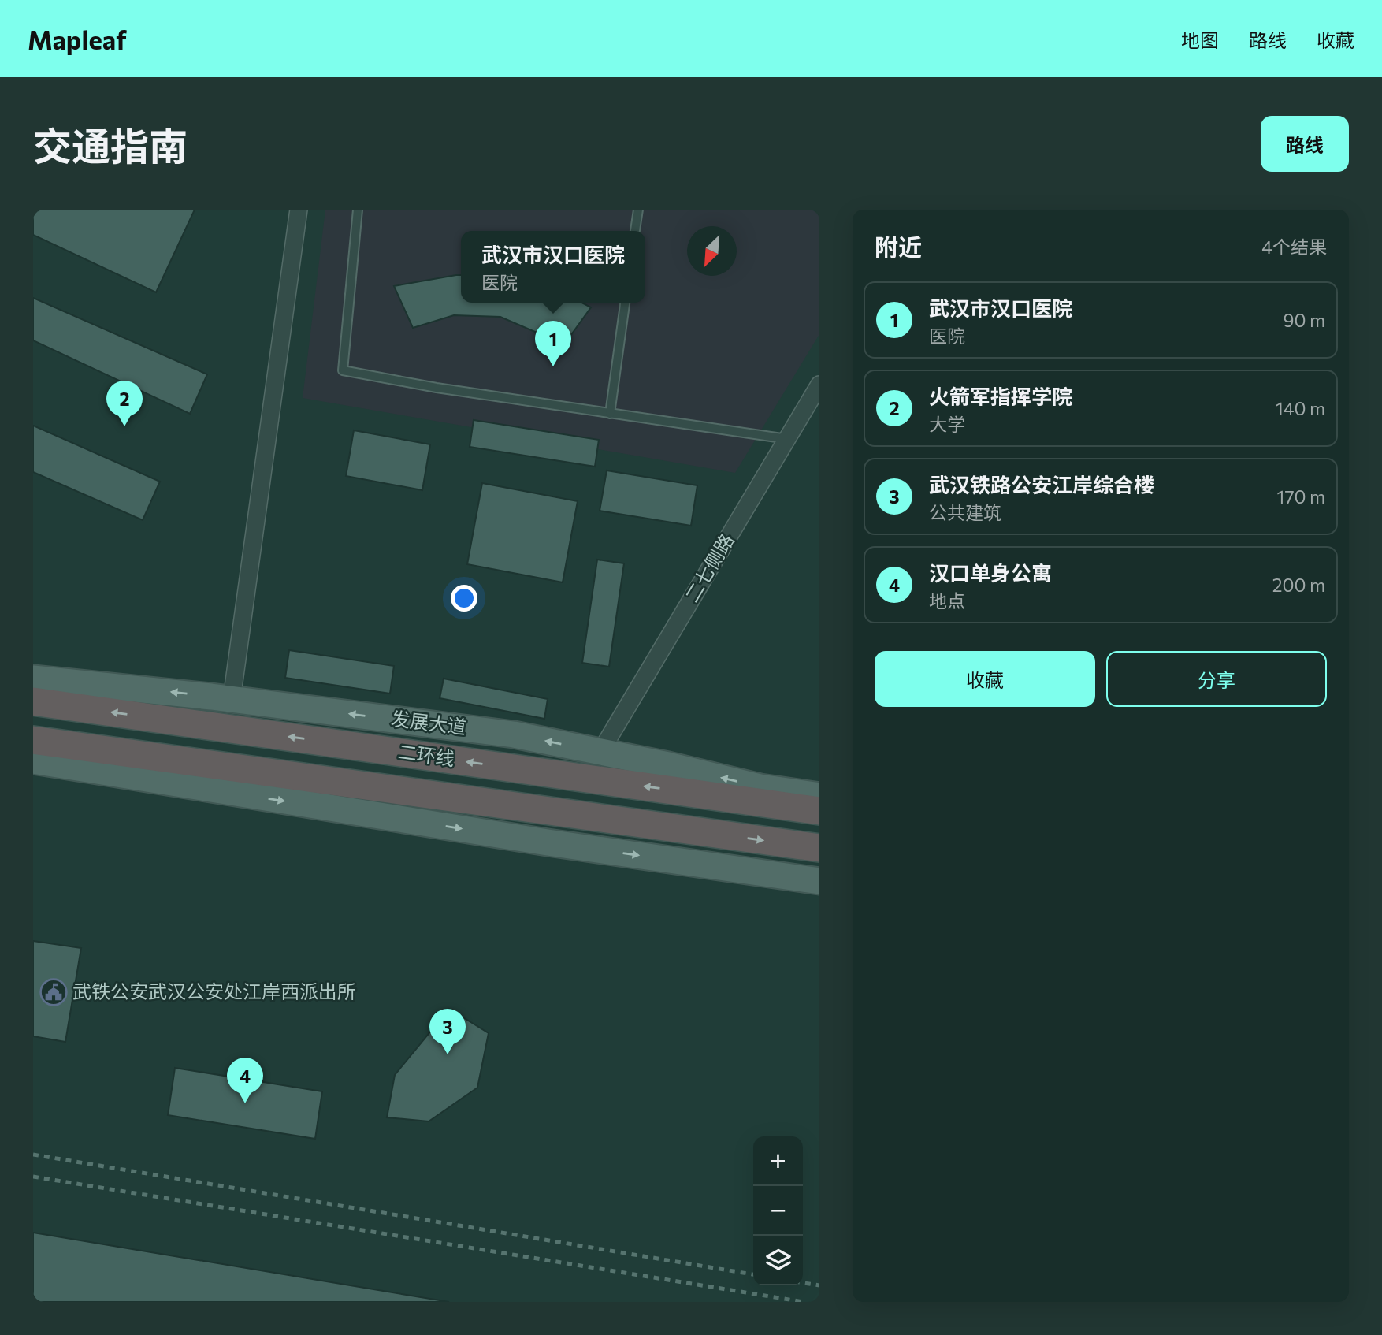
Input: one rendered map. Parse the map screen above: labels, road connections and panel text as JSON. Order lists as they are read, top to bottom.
{
  "streets": {
    "highway": ["二环线"],
    "main road": ["发展大道"],
    "street": ["二七侧路"]
  },
  "crossings": [
    ["二七侧路", "发展大道"]
  ],
  "places": {
    "public building": ["武铁公安武汉公安处江岸西派出所"]
  },
  "north": "bottom left",
  "page": {
    "header": "Mapleaf",
    "nav": ["地图", "路线", "收藏"],
    "title": "交通指南",
    "buttons": [
      "路线",
      ["收藏", "分享"]
    ],
    "heading": ["附近", "4个结果"],
    "popup": ["武汉市汉口医院", "医院"],
    "list": [
      {
        "mark": "1",
        "name": "武汉市汉口医院",
        "note": "医院",
        "value": "90 m"
      },
      {
        "mark": "2",
        "name": "火箭军指挥学院",
        "note": "大学",
        "value": "140 m"
      },
      {
        "mark": "3",
        "name": "武汉铁路公安江岸综合楼",
        "note": "公共建筑",
        "value": "170 m"
      },
      {
        "mark": "4",
        "name": "汉口单身公寓",
        "note": "地点",
        "value": "200 m"
      }
    ],
    "pins": [
      "1",
      "2",
      "3",
      "4"
    ],
    "map_buttons": ["+", "−"]
  }
}
